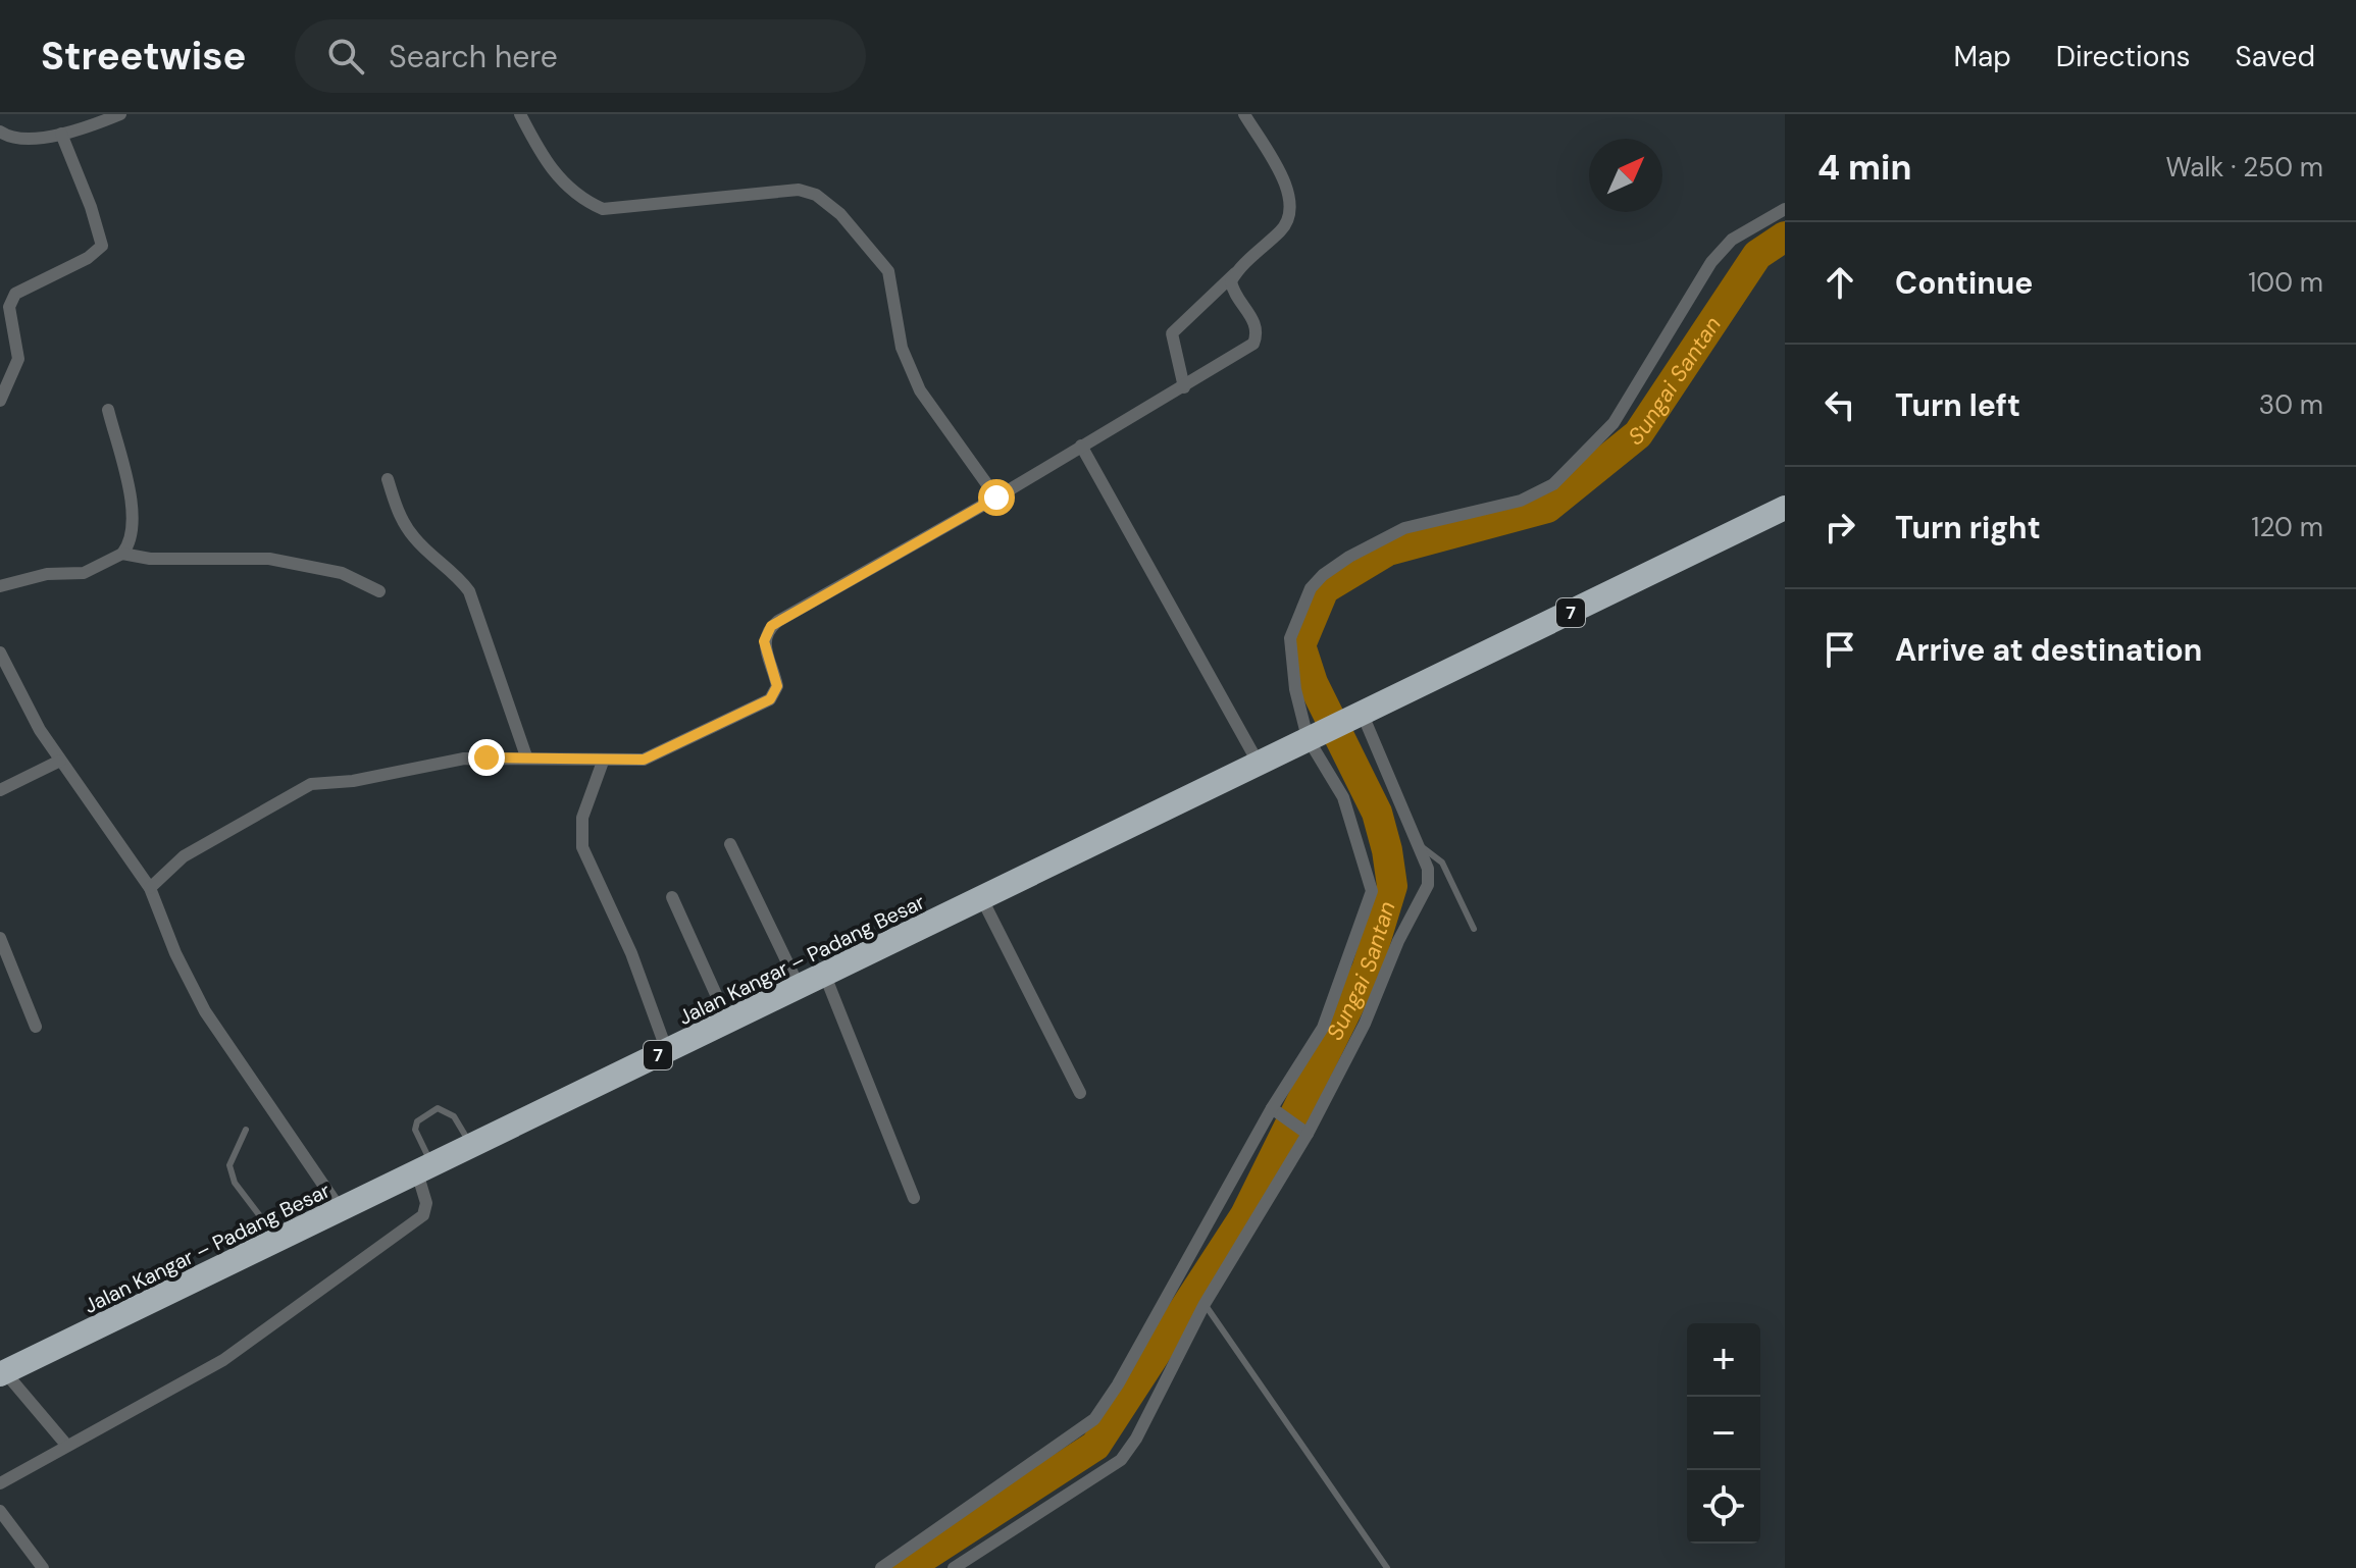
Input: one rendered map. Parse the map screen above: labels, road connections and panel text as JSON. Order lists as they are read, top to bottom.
{
  "streets": {
    "highway": ["7", "Jalan Kangar – Padang Besar"]
  },
  "crossings": [
    ["7", "Jalan Kangar – Padang Besar"]
  ],
  "water": ["Sungai Santan"],
  "north": "top right",
  "page": {
    "header": "Streetwise",
    "search": "Search here",
    "nav": ["Map", "Directions", "Saved"],
    "heading": ["4 min", "Walk · 250 m"],
    "list": [
      ["Continue", "100 m"],
      ["Turn left", "30 m"],
      ["Turn right", "120 m"],
      "Arrive at destination"
    ],
    "map_buttons": ["+", "−"]
  }
}
